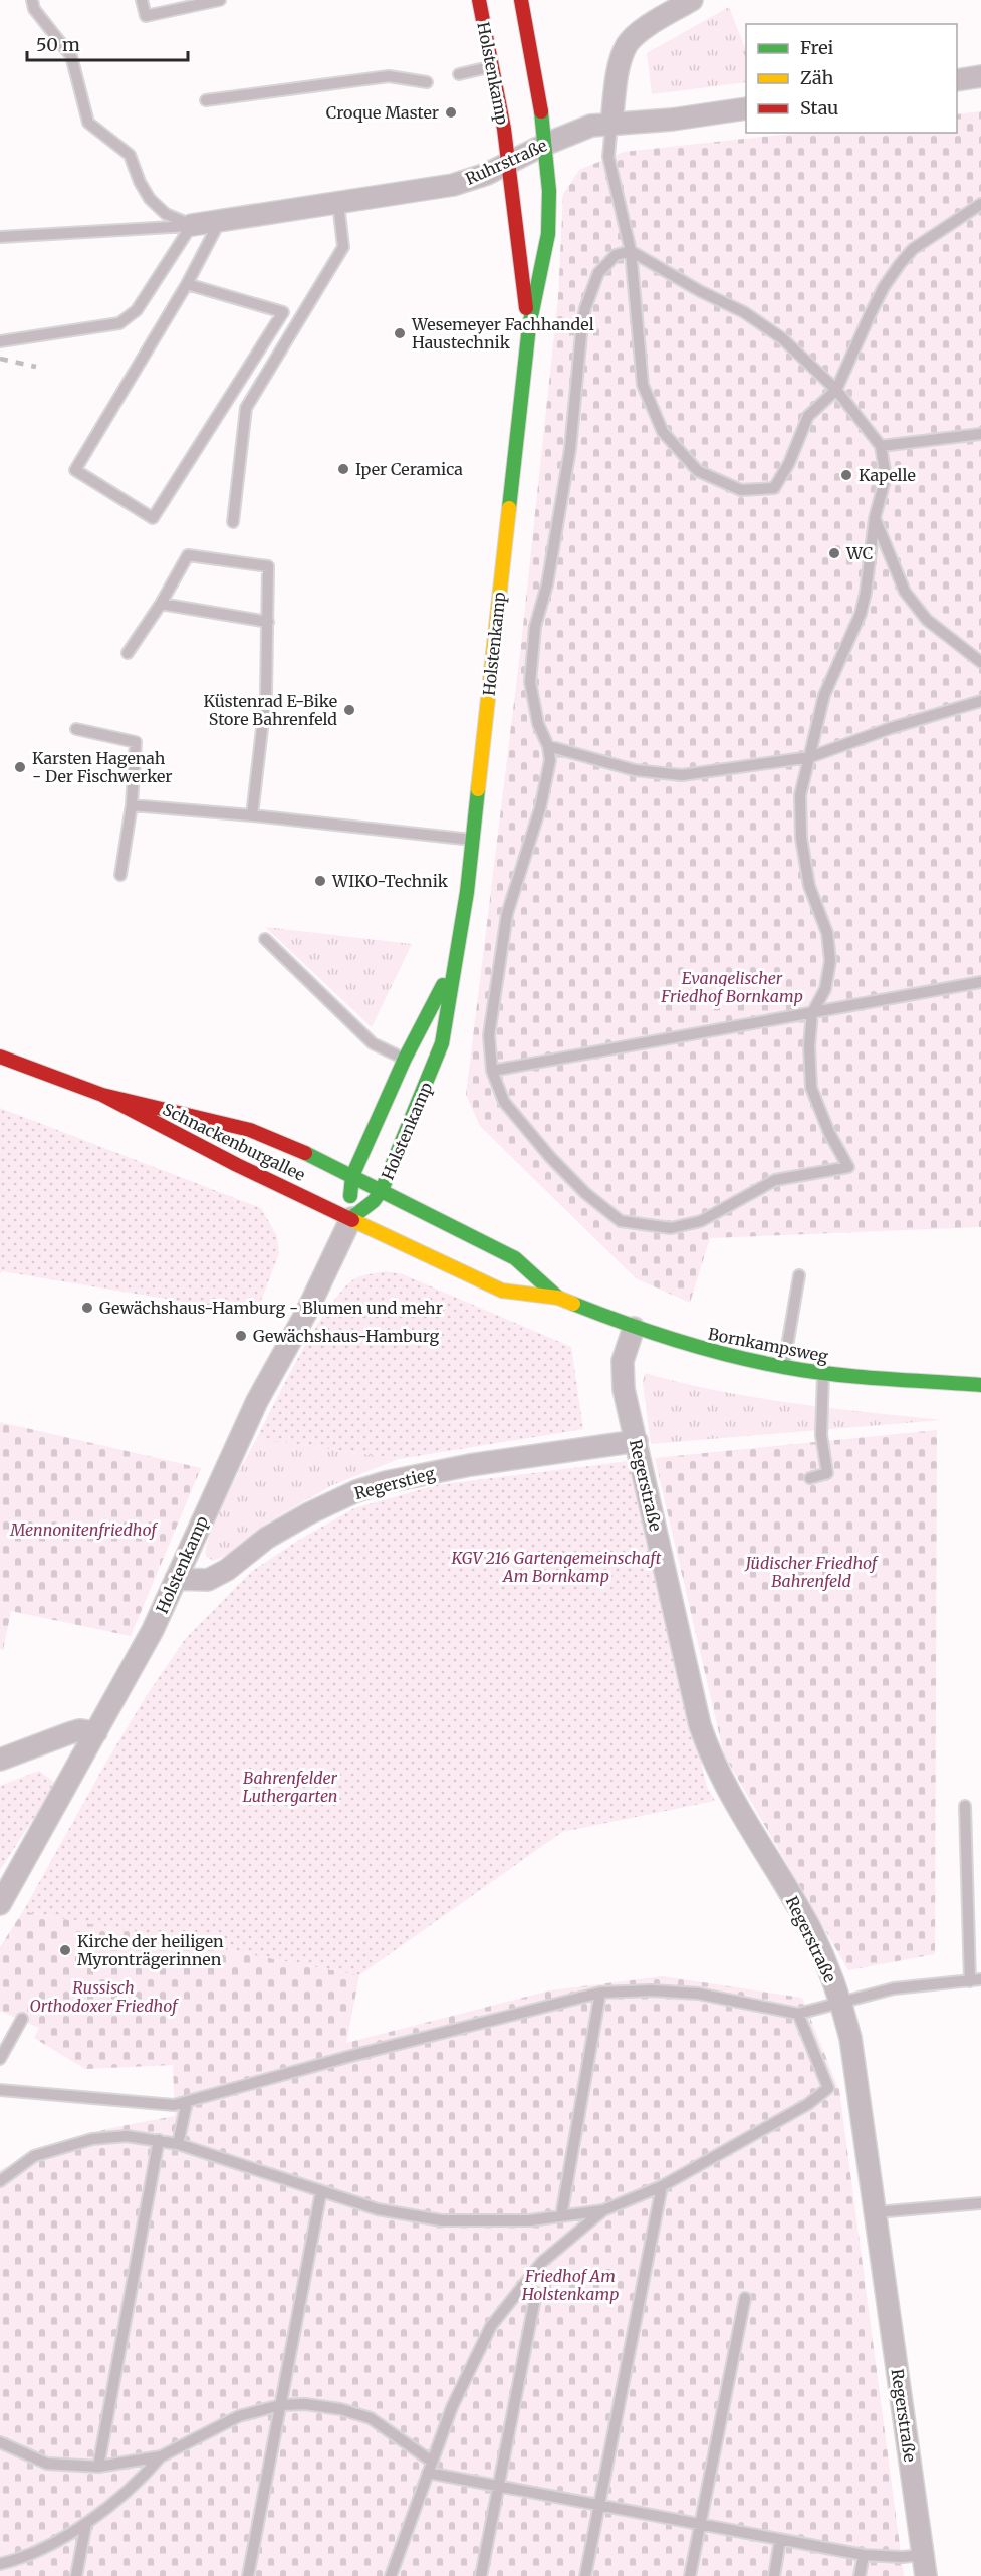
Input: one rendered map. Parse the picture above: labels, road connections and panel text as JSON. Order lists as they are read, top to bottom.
{
  "streets": {
    "main road": ["Holstenkamp", "Schnackenburgallee", "Bornkampsweg"],
    "street": ["Ruhrstraße", "Regerstieg", "Regerstraße"]
  },
  "crossings": [
    ["Holstenkamp", "Ruhrstraße"],
    ["Holstenkamp", "Schnackenburgallee"],
    ["Holstenkamp", "Bornkampsweg"],
    ["Holstenkamp", "Regerstieg"],
    ["Schnackenburgallee", "Bornkampsweg"],
    ["Bornkampsweg", "Regerstraße"],
    ["Regerstieg", "Regerstraße"]
  ],
  "parks": [
    "Evangelischer Friedhof Bornkamp",
    "Mennonitenfriedhof",
    "KGV 216 Gartengemeinschaft Am Bornkamp",
    "Jüdischer Friedhof Bahrenfeld",
    "Bahrenfelder Luthergarten",
    "Russisch Orthodoxer Friedhof",
    "Friedhof Am Holstenkamp"
  ],
  "places": [
    "Croque Master",
    "Wesemeyer Fachhandel Haustechnik",
    "Iper Ceramica",
    "Kapelle",
    "WC",
    "Küstenrad E-Bike Store Bahrenfeld",
    "Karsten Hagenah - Der Fischwerker",
    "WIKO-Technik",
    "Gewächshaus-Hamburg - Blumen und mehr",
    "Gewächshaus-Hamburg",
    "Kirche der heiligen Myronträgerinnen"
  ],
  "legend": ["Frei", "Zäh", "Stau"],
  "scale_bar": "50 m"
}
